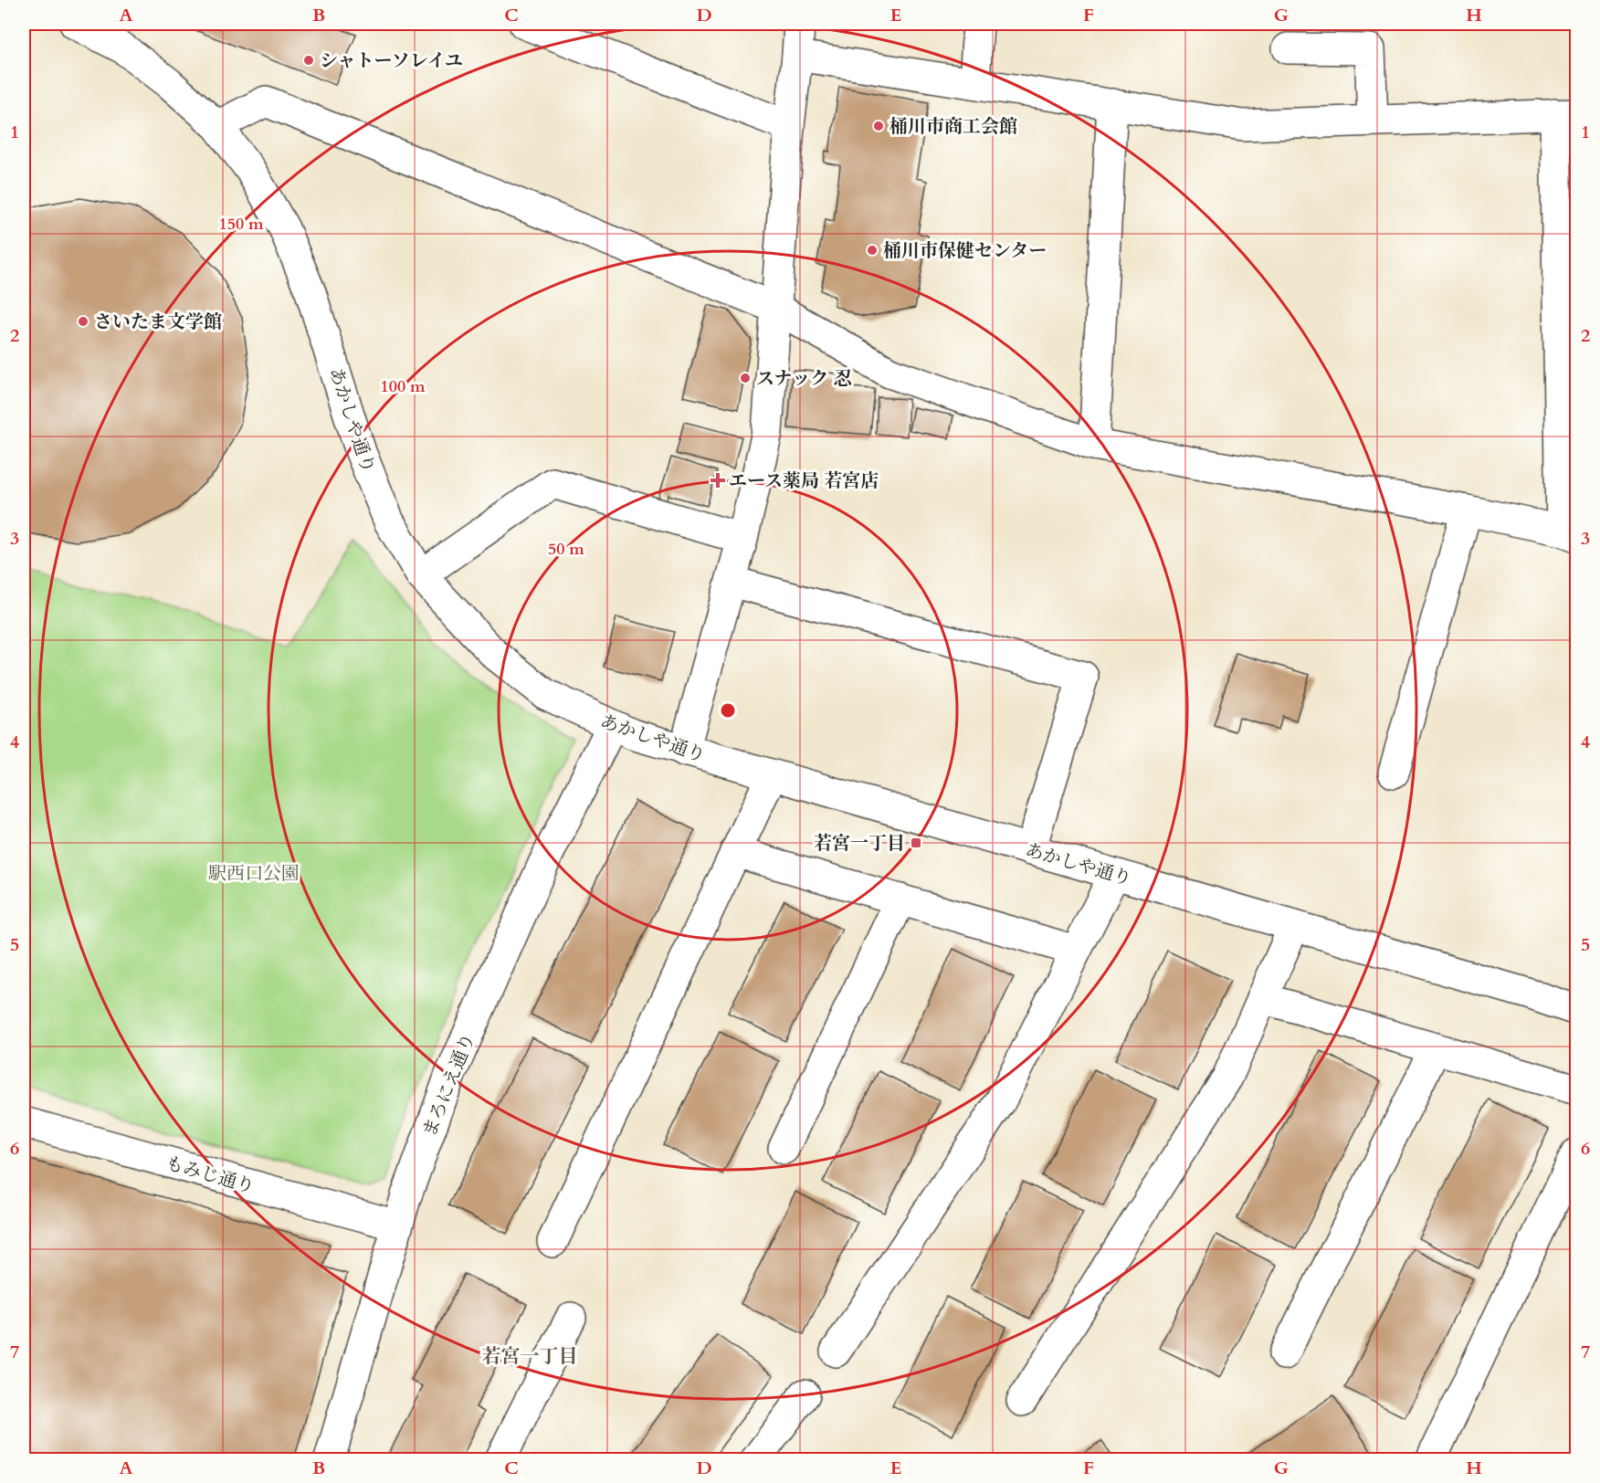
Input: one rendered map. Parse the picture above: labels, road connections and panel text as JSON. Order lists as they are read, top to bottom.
{
  "streets": {
    "street": ["あかしや通り", "まろにえ通り", "もみじ通り"]
  },
  "crossings": [
    ["あかしや通り", "まろにえ通り"],
    ["まろにえ通り", "もみじ通り"]
  ],
  "districts": ["若宮一丁目"],
  "parks": ["駅西口公園"],
  "places": {
    "other": [
      "シャトーソレイユ",
      "桶川市商工会館",
      "桶川市保健センター",
      "さいたま文学館",
      "スナック 忍"
    ],
    "health": ["エース薬局 若宮店"],
    "transit": ["若宮一丁目"]
  },
  "grid": {
    "columns": [
      "A",
      "B",
      "C",
      "D",
      "E",
      "F",
      "G",
      "H"
    ],
    "rows": [
      "1",
      "2",
      "3",
      "4",
      "5",
      "6",
      "7"
    ]
  },
  "rings": ["150 m", "100 m", "50 m"]
}
